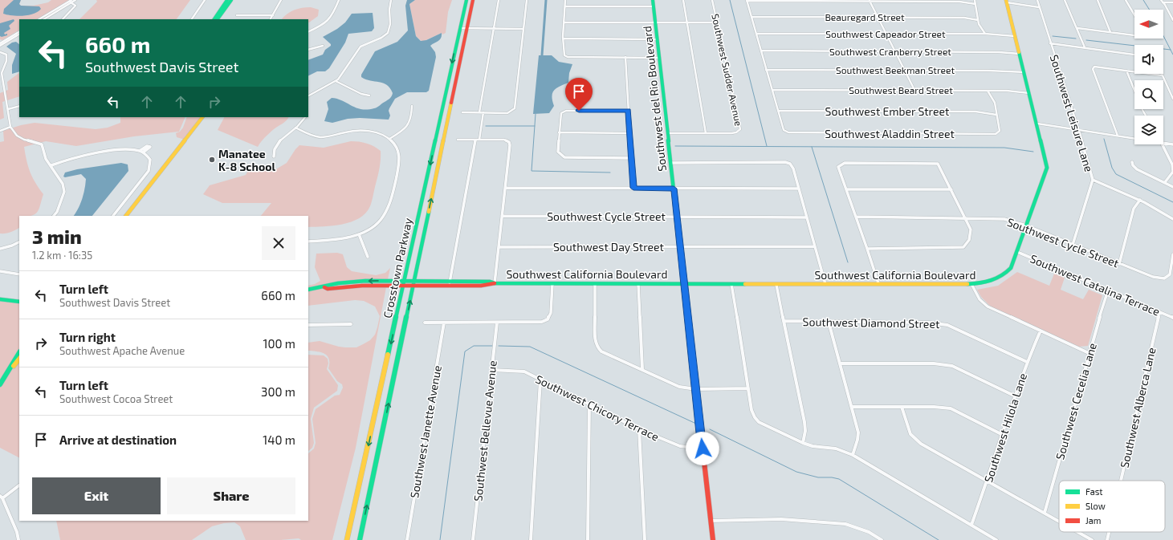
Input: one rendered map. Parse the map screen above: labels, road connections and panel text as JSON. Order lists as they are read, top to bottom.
{
  "streets": {
    "street": [
      "Beauregard Street",
      "Southwest Capeador Street",
      "Southwest Cranberry Street",
      "Southwest Sudder Avenue",
      "Southwest Beekman Street",
      "Southwest Beard Street",
      "Southwest del Rio Boulevard",
      "Southwest Ember Street",
      "Southwest Leisure Lane",
      "Southwest Aladdin Street",
      "Southwest Cycle Street",
      "Southwest Day Street",
      "Crosstown Parkway",
      "Southwest California Boulevard",
      "Southwest Catalina Terrace",
      "Southwest Diamond Street",
      "Southwest Cecelia Lane",
      "Southwest Chicory Terrace",
      "Southwest Alberca Lane",
      "Southwest Hilola Lane",
      "Southwest Bellevue Avenue",
      "Southwest Janette Avenue"
    ]
  },
  "crossings": [
    ["Southwest Capeador Street", "Southwest California Boulevard"],
    ["Southwest Cranberry Street", "Southwest California Boulevard"],
    ["Southwest Beekman Street", "Southwest California Boulevard"],
    ["Southwest Beard Street", "Southwest California Boulevard"],
    ["Southwest del Rio Boulevard", "Southwest Cycle Street"],
    ["Southwest del Rio Boulevard", "Southwest Day Street"],
    ["Southwest del Rio Boulevard", "Southwest California Boulevard"],
    ["Southwest del Rio Boulevard", "Southwest Chicory Terrace"],
    ["Southwest Ember Street", "Southwest Aladdin Street"],
    ["Southwest Leisure Lane", "Southwest Cycle Street"],
    ["Southwest Cycle Street", "Southwest California Boulevard"],
    ["Crosstown Parkway", "Southwest California Boulevard"],
    ["Southwest California Boulevard", "Southwest Catalina Terrace"],
    ["Southwest Catalina Terrace", "Southwest Cecelia Lane"],
    ["Southwest Catalina Terrace", "Southwest Alberca Lane"],
    ["Southwest Diamond Street", "Southwest Hilola Lane"],
    ["Southwest Chicory Terrace", "Southwest Bellevue Avenue"]
  ],
  "places": ["Manatee K-8 School"],
  "legend": ["Fast", "Slow", "Jam"],
  "north": "left",
  "page": {
    "turn": ["660 m", "Southwest Davis Street"],
    "heading": ["3 min", "1.2 km · 16:35"],
    "list": [
      {
        "name": "Turn left",
        "note": "Southwest Davis Street",
        "value": "660 m"
      },
      {
        "name": "Turn right",
        "note": "Southwest Apache Avenue",
        "value": "100 m"
      },
      {
        "name": "Turn left",
        "note": "Southwest Cocoa Street",
        "value": "300 m"
      },
      {
        "name": "Arrive at destination",
        "value": "140 m"
      }
    ],
    "buttons": ["Exit", "Share"]
  }
}
